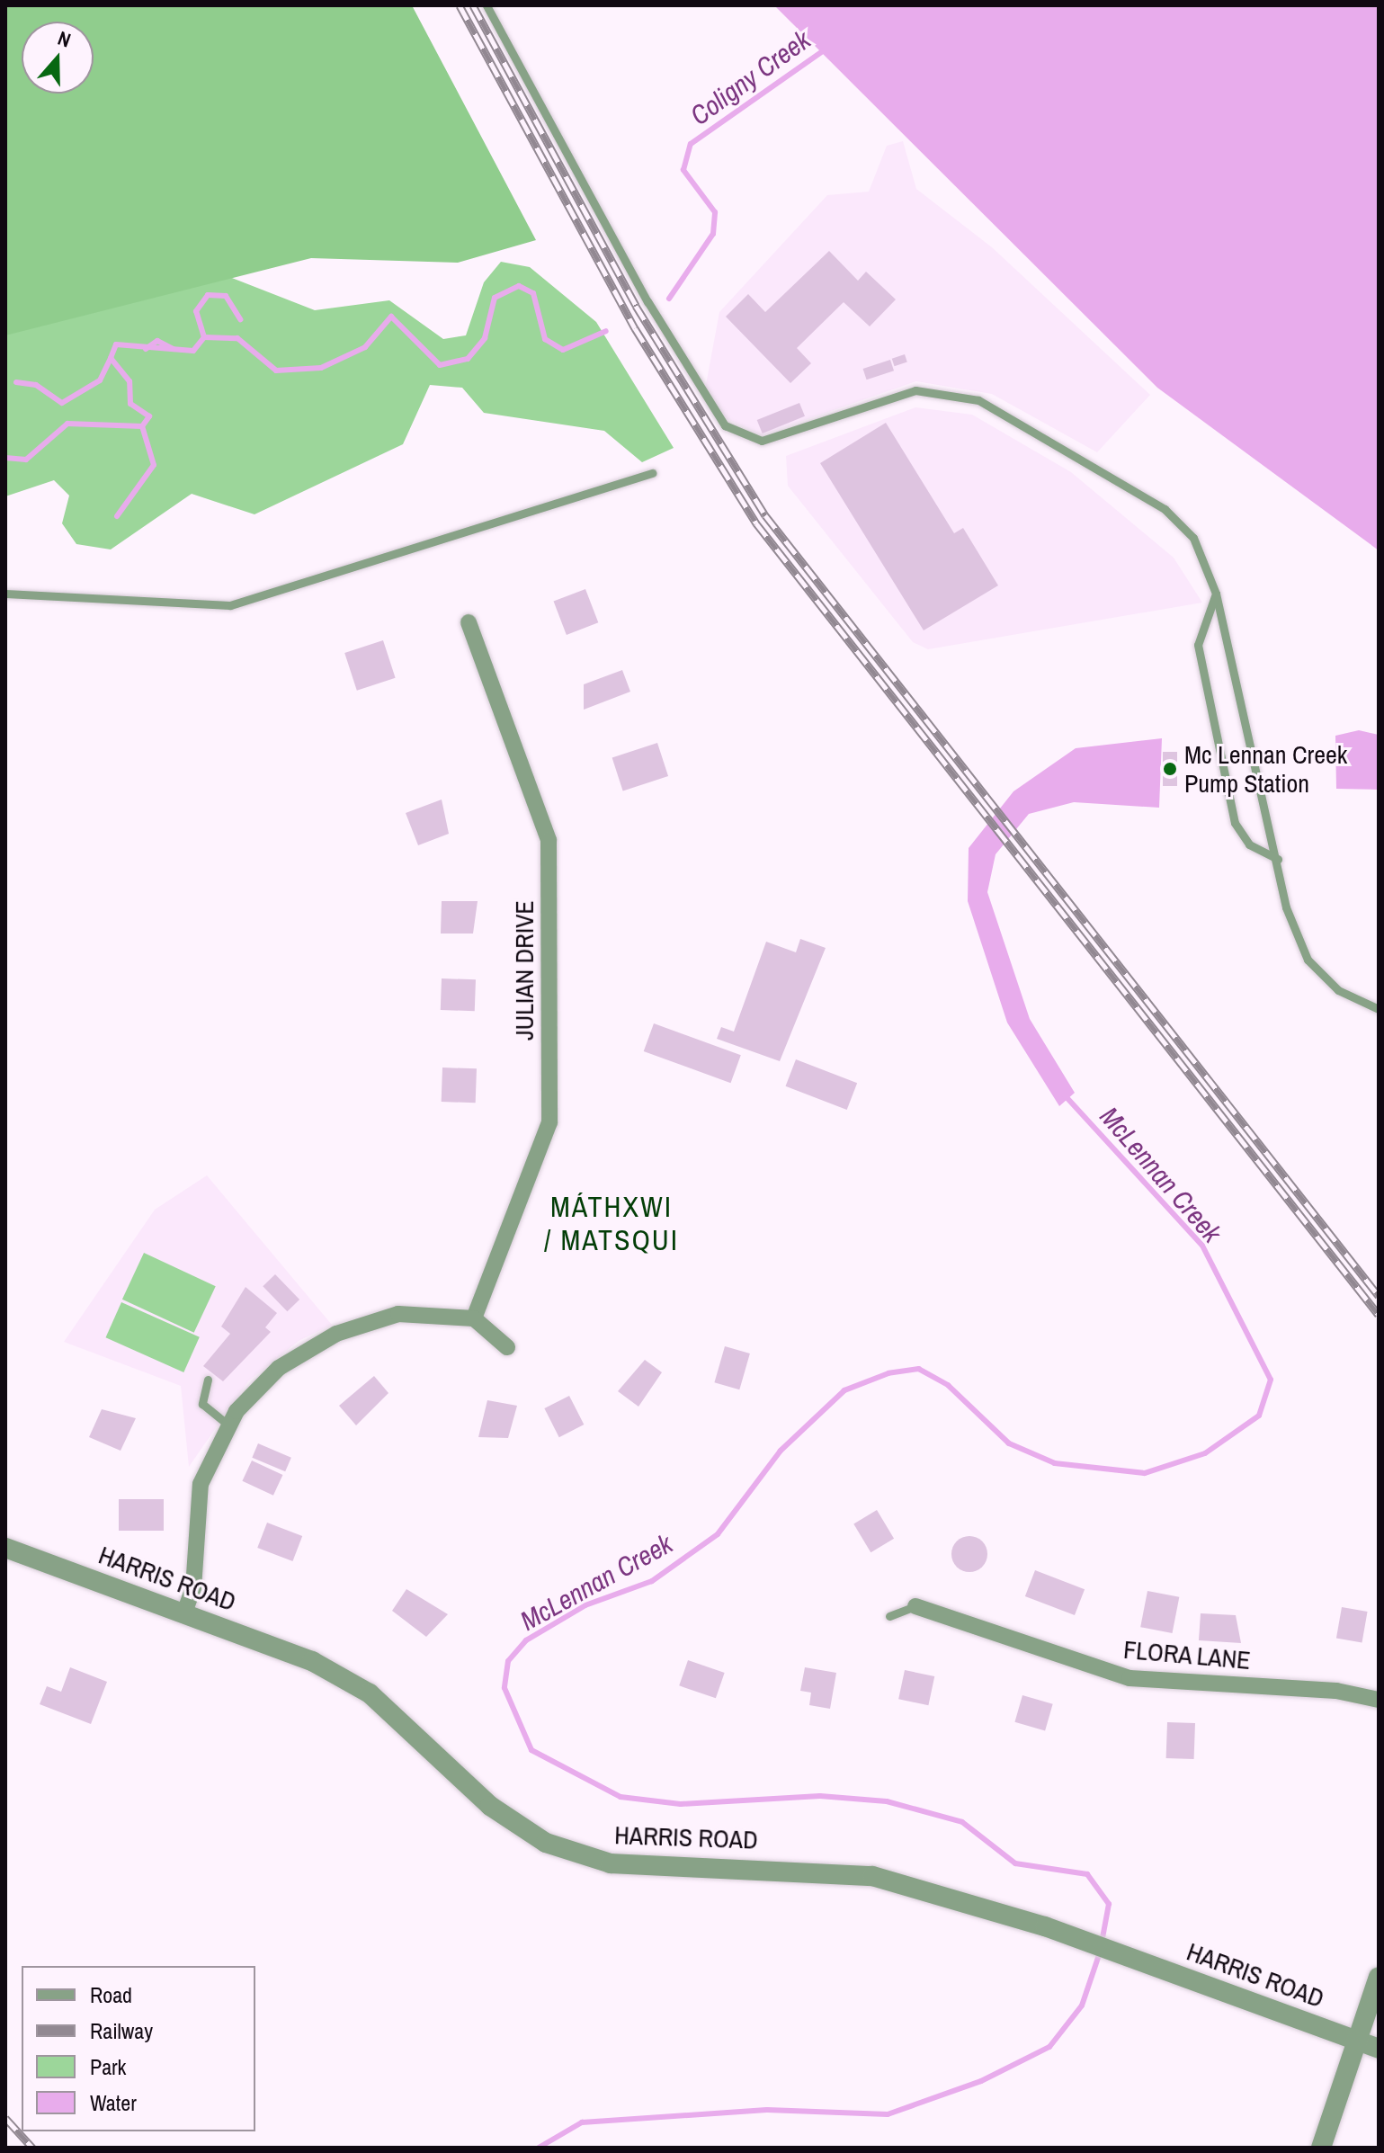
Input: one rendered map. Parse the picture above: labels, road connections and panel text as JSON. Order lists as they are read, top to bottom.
{
  "streets": {
    "street": ["JULIAN DRIVE", "HARRIS ROAD", "FLORA LANE"]
  },
  "districts": ["MÁTHXWI / MATSQUI"],
  "water": ["Coligny Creek", "McLennan Creek"],
  "places": ["Mc Lennan Creek Pump Station"],
  "legend": [
    "Road",
    "Railway",
    "Park",
    "Water"
  ],
  "north": "top"
}
